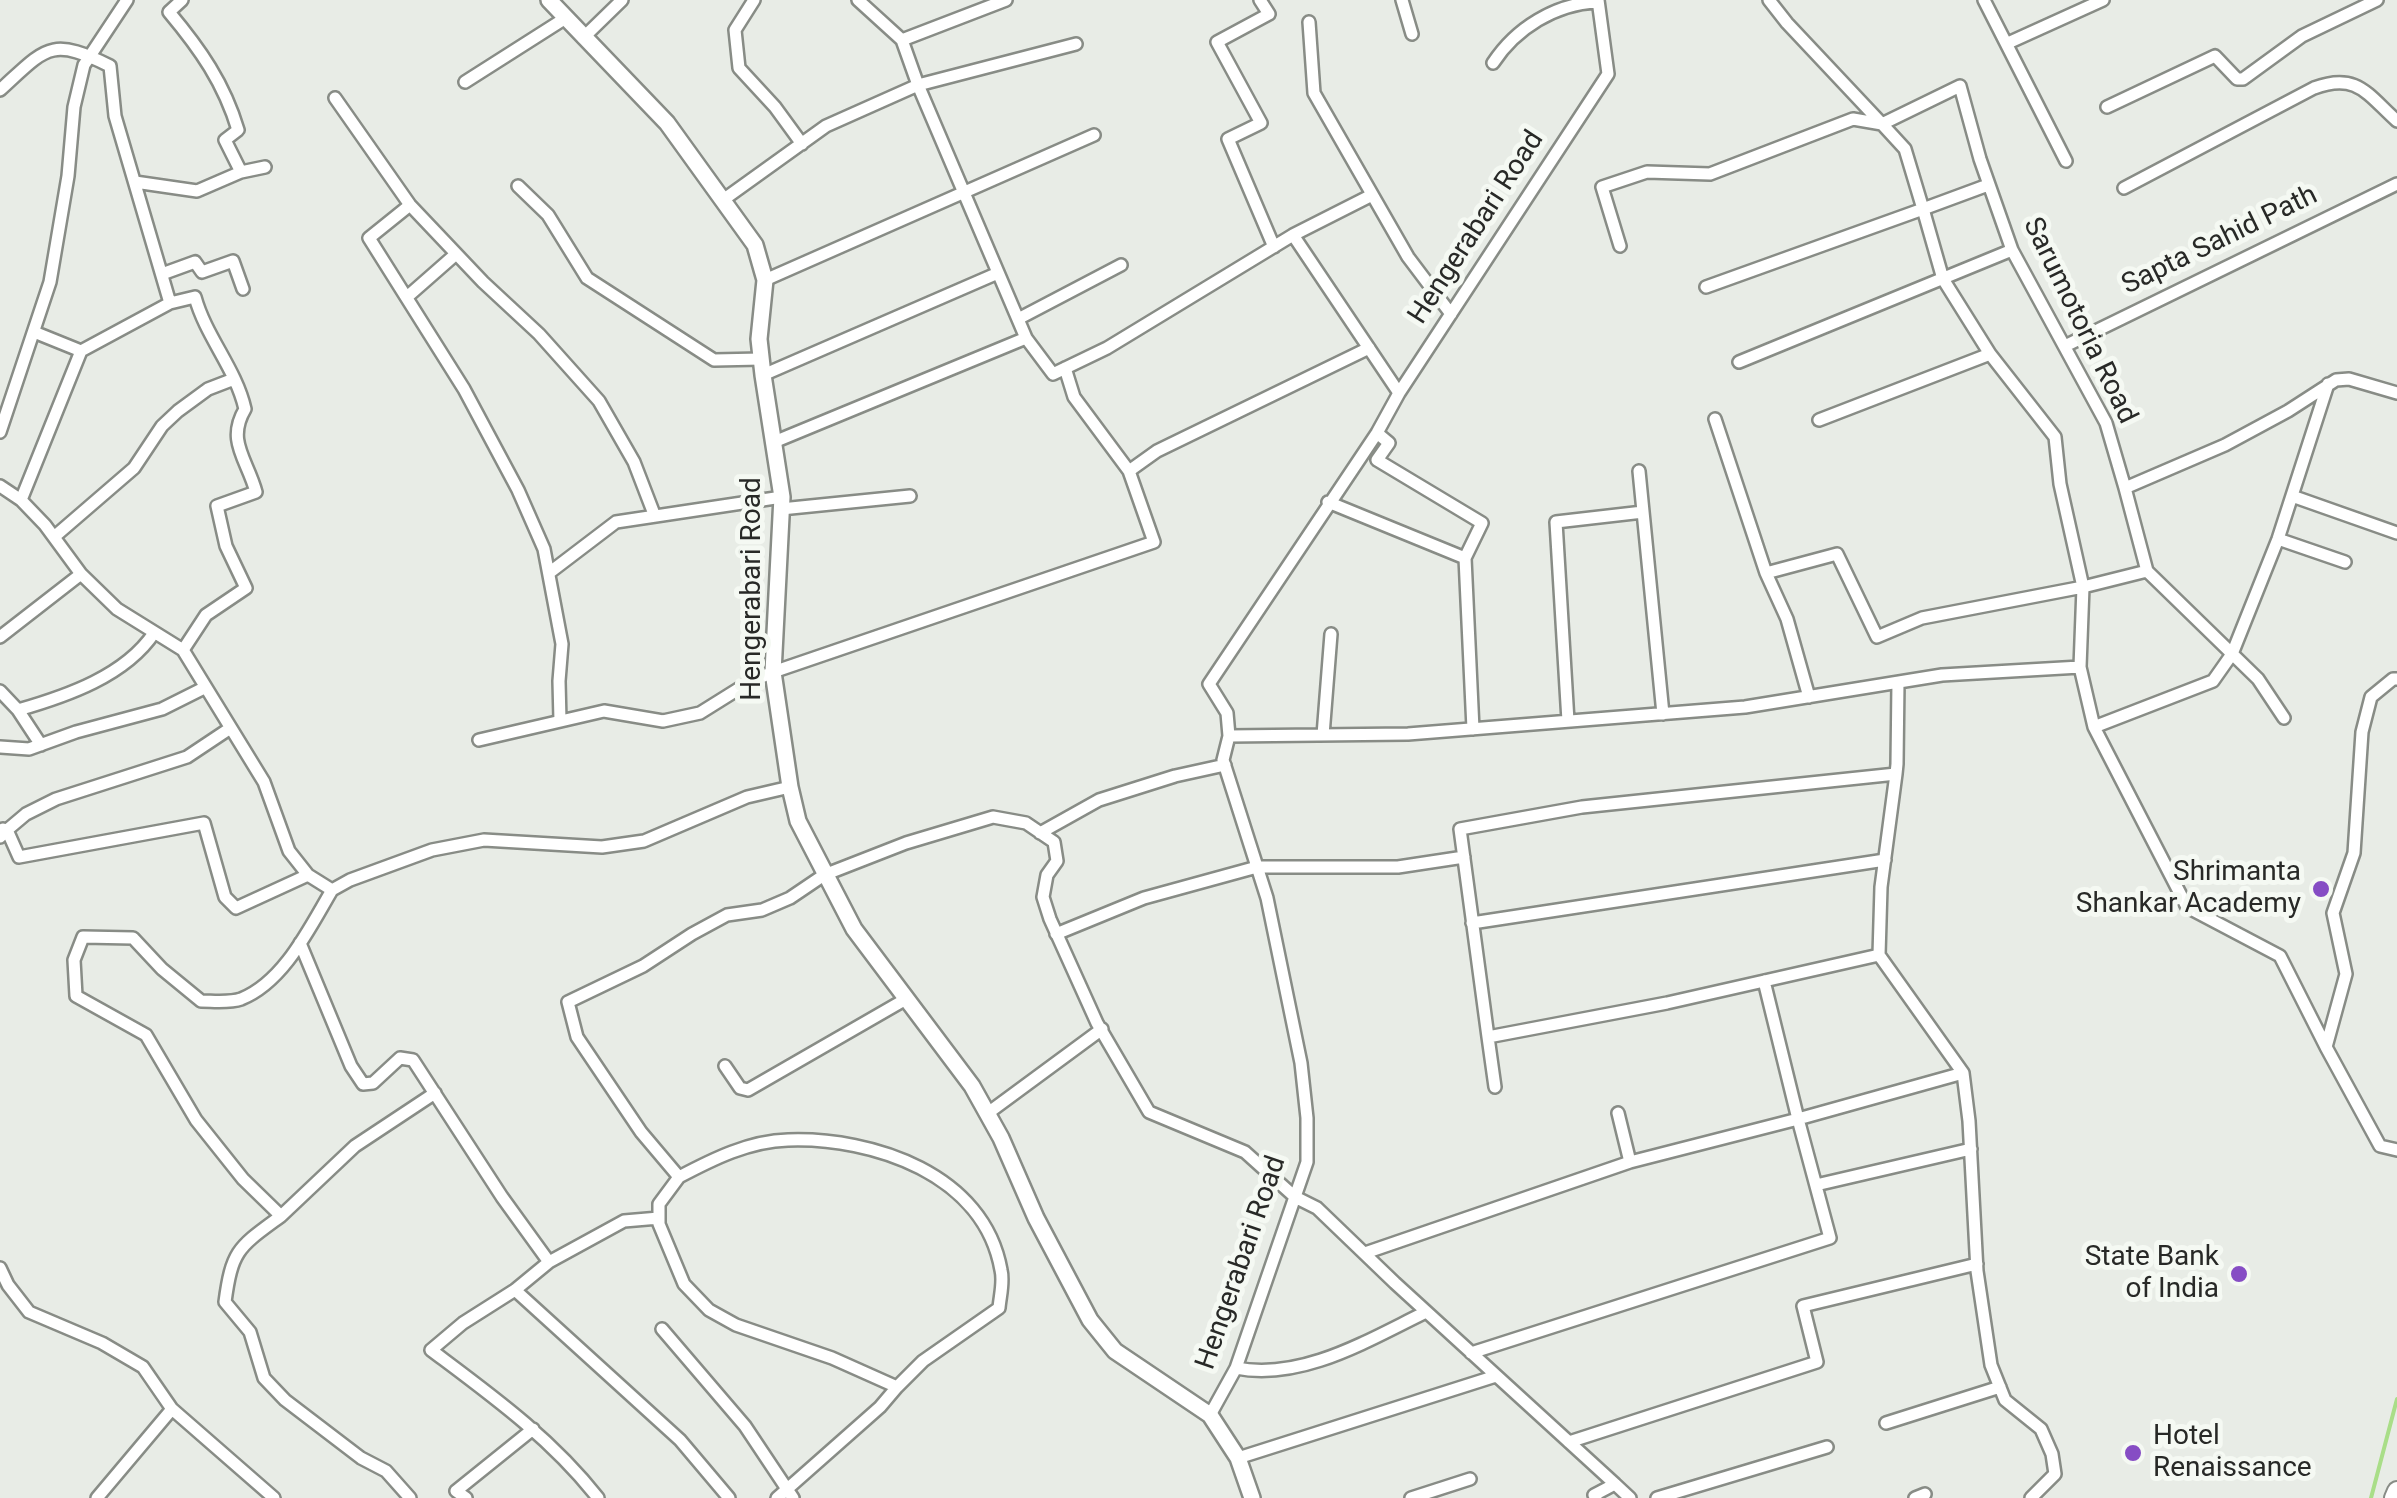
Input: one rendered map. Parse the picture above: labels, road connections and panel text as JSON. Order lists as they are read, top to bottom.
{
  "streets": {
    "main road": ["Hengerabari Road"],
    "street": ["Sapta Sahid Path", "Sarumotoria Road"]
  },
  "crossings": [
    ["Sapta Sahid Path", "Sarumotoria Road"]
  ],
  "places": ["Shrimanta Shankar Academy", "State Bank of India", "Hotel Renaissance"]
}
